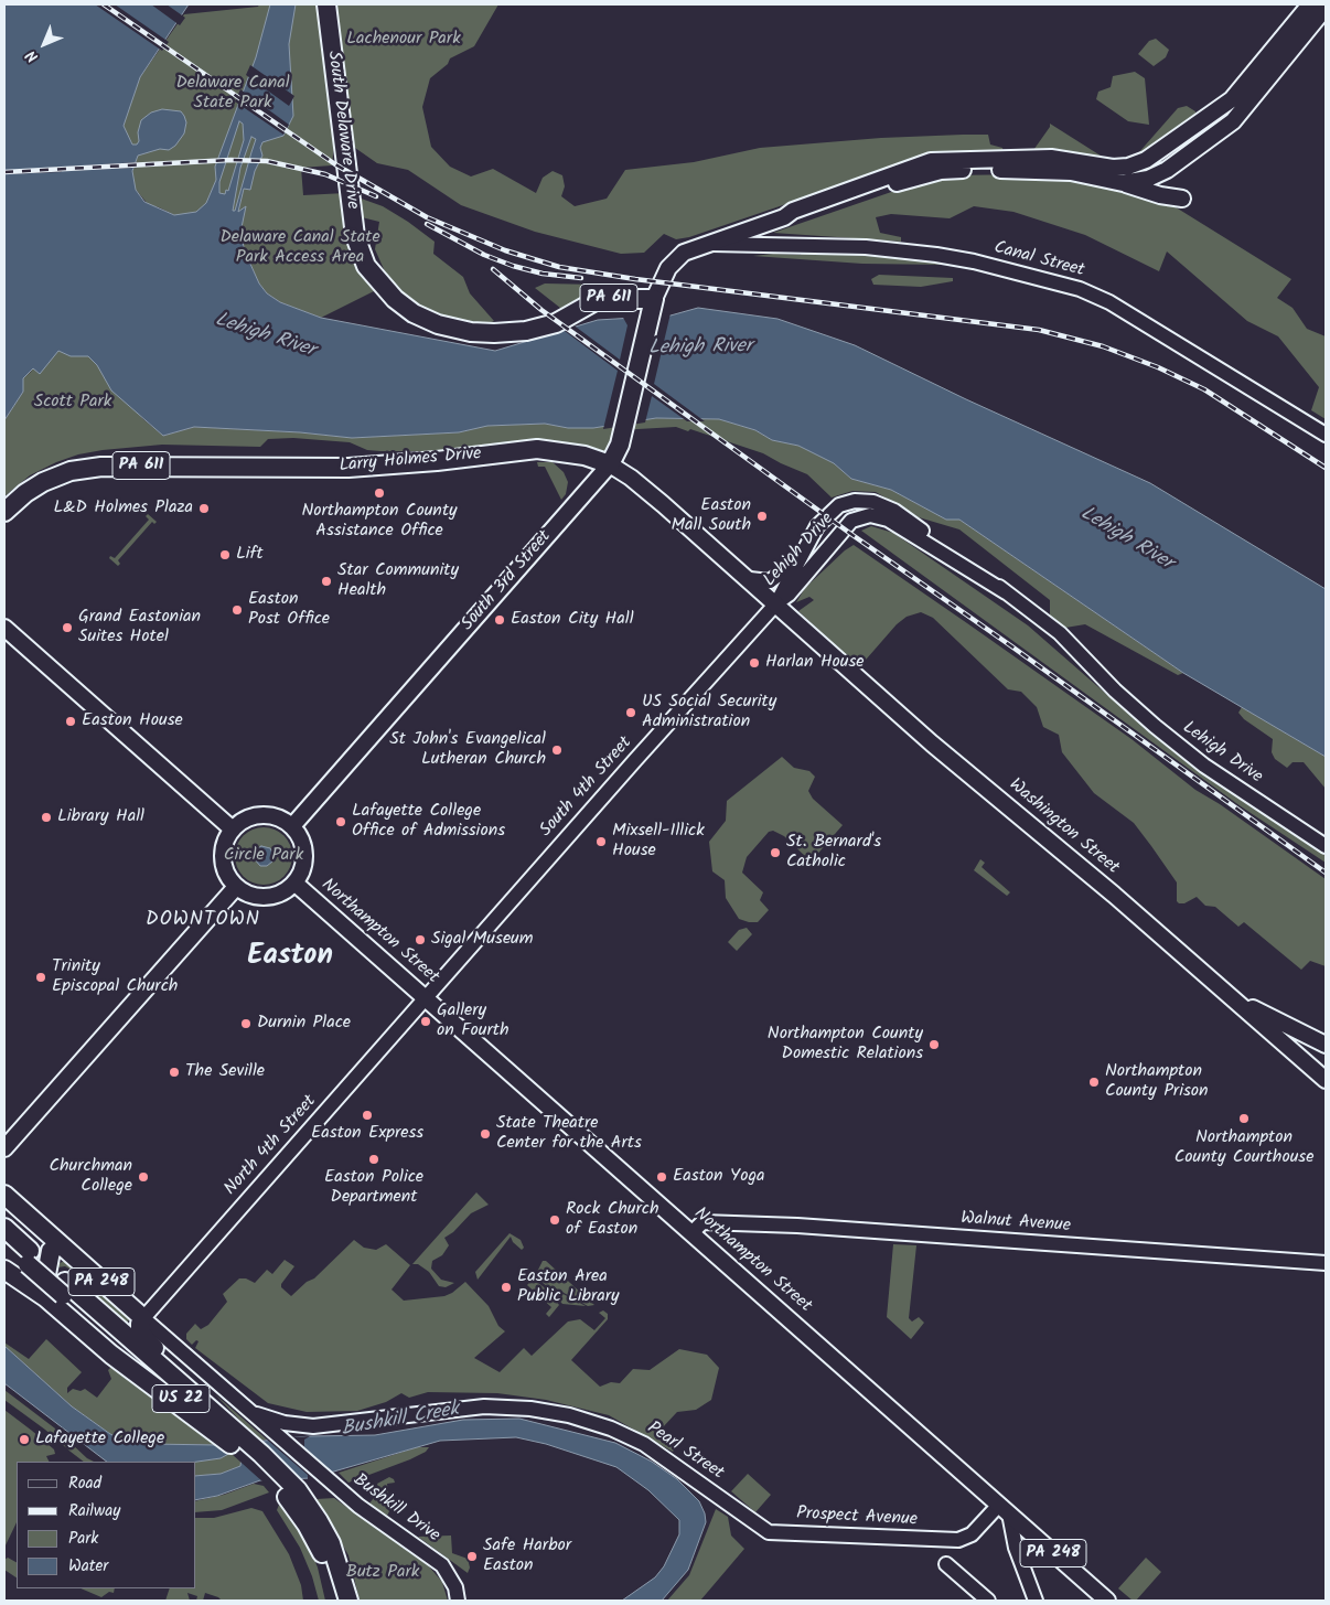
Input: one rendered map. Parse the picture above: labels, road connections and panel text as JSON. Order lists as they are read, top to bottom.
{
  "streets": {
    "highway": [
      "South Delaware Drive",
      "PA 611",
      "Larry Holmes Drive",
      "South 3rd Street",
      "PA 248",
      "US 22"
    ],
    "main road": ["Washington Street", "Northampton Street"],
    "street": [
      "Canal Street",
      "Lehigh Drive",
      "South 4th Street",
      "North 4th Street",
      "Walnut Avenue",
      "Pearl Street",
      "Bushkill Drive",
      "Prospect Avenue"
    ]
  },
  "crossings": [
    ["South Delaware Drive", "South 3rd Street"],
    ["Larry Holmes Drive", "Lehigh Drive"],
    ["Larry Holmes Drive", "South 3rd Street"],
    ["Larry Holmes Drive", "South 4th Street"],
    ["Larry Holmes Drive", "Washington Street"],
    ["Lehigh Drive", "South 4th Street"],
    ["Lehigh Drive", "Washington Street"],
    ["South 3rd Street", "Northampton Street"],
    ["South 4th Street", "Washington Street"],
    ["South 4th Street", "Northampton Street"],
    ["South 4th Street", "North 4th Street"],
    ["Northampton Street", "North 4th Street"],
    ["Northampton Street", "Walnut Avenue"],
    ["Northampton Street", "Prospect Avenue"],
    ["North 4th Street", "PA 248"],
    ["PA 248", "Pearl Street"],
    ["PA 248", "Bushkill Drive"],
    ["Pearl Street", "Bushkill Drive"],
    ["Pearl Street", "Prospect Avenue"]
  ],
  "districts": ["DOWNTOWN", "Easton"],
  "water": ["Lehigh River", "Bushkill Creek"],
  "parks": [
    "Lachenour Park",
    "Delaware Canal State Park",
    "Delaware Canal State Park Access Area",
    "Scott Park",
    "Circle Park",
    "Butz Park"
  ],
  "places": [
    "Northampton County Assistance Office",
    "L&D Holmes Plaza",
    "Easton Mall South",
    "Lift",
    "Star Community Health",
    "Easton Post Office",
    "Easton City Hall",
    "Grand Eastonian Suites Hotel",
    "Harlan House",
    "US Social Security Administration",
    "Easton House",
    "St John's Evangelical Lutheran Church",
    "Library Hall",
    "Lafayette College Office of Admissions",
    "Mixsell-Illick House",
    "St. Bernard's Catholic",
    "Sigal Museum",
    "Trinity Episcopal Church",
    "Gallery on Fourth",
    "Durnin Place",
    "Northampton County Domestic Relations",
    "The Seville",
    "Northampton County Prison",
    "Easton Express",
    "Northampton County Courthouse",
    "State Theatre Center for the Arts",
    "Easton Police Department",
    "Churchman College",
    "Easton Yoga",
    "Rock Church of Easton",
    "Easton Area Public Library",
    "Lafayette College",
    "Safe Harbor Easton"
  ],
  "legend": [
    "Road",
    "Railway",
    "Park",
    "Water"
  ],
  "north": "bottom left"
}
